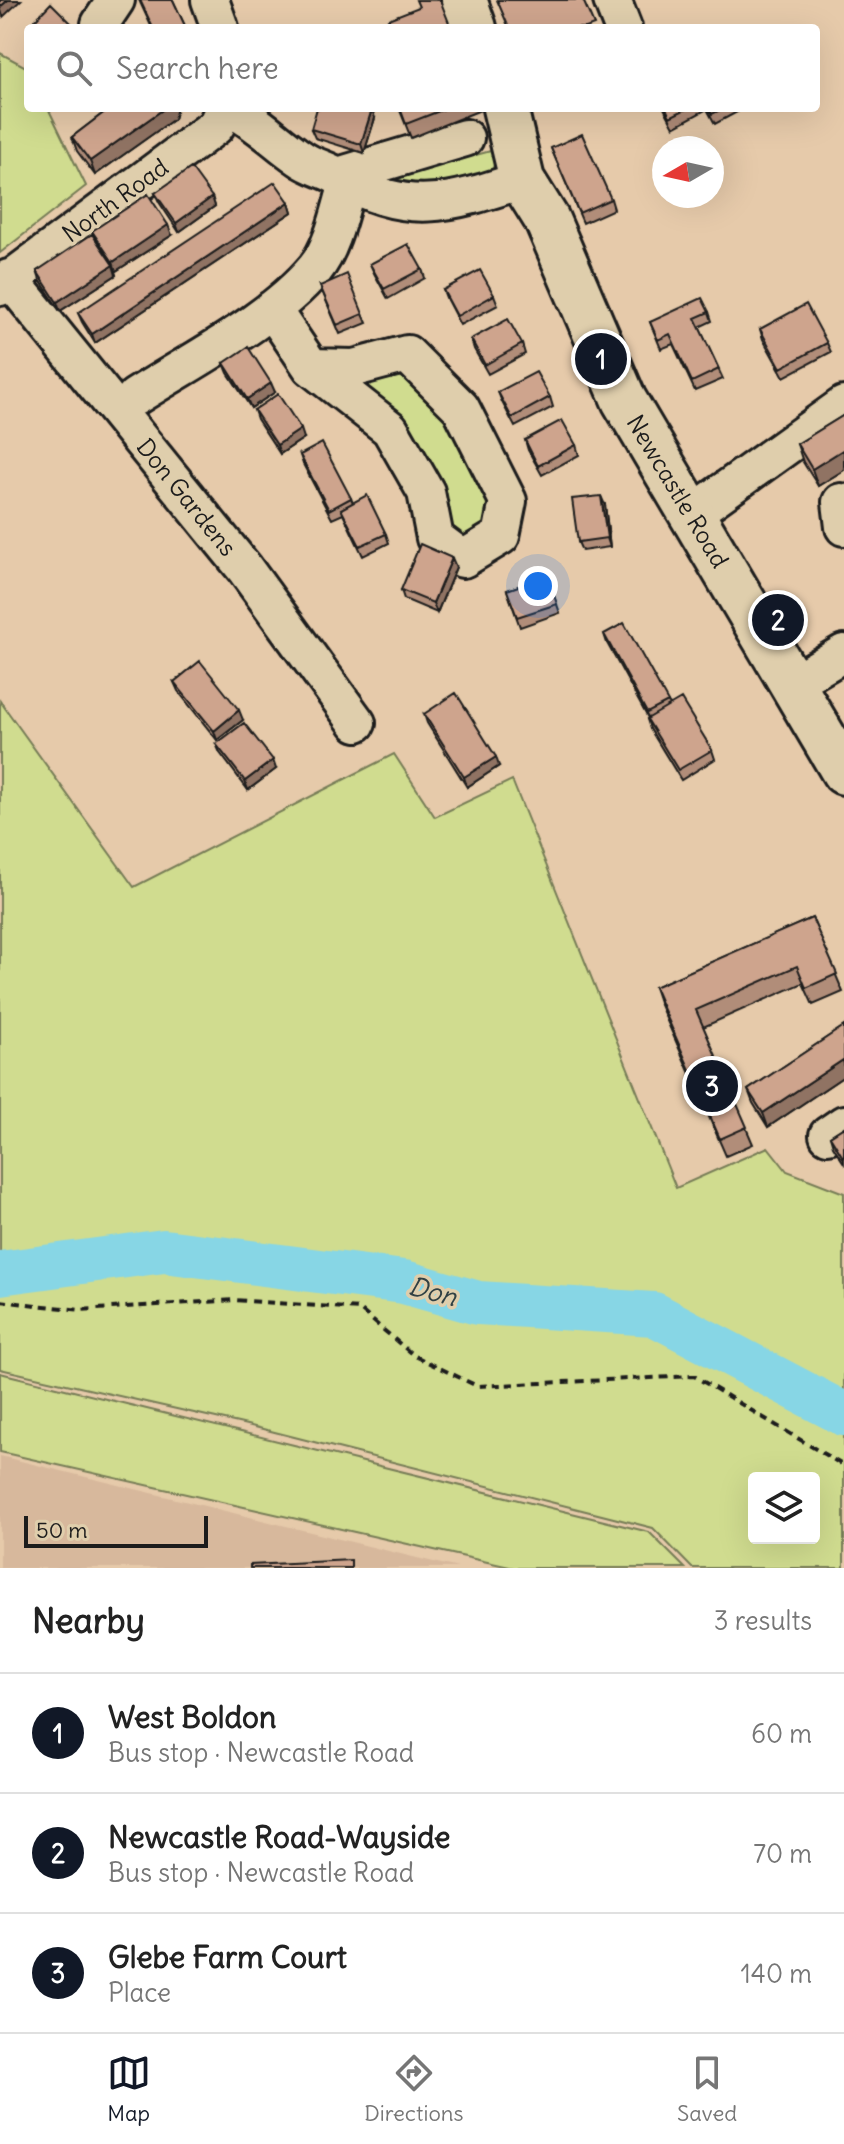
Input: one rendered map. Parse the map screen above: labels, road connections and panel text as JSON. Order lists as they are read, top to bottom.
{
  "streets": {
    "main road": ["Newcastle Road"],
    "street": ["North Road", "Don Gardens"]
  },
  "crossings": [
    ["North Road", "Don Gardens"]
  ],
  "water": ["Don"],
  "scale_bar": "50 m",
  "north": "left",
  "page": {
    "search": "Search here",
    "pins": ["1", "2", "3"],
    "scale": "50 m",
    "heading": ["Nearby", "3 results"],
    "list": [
      {
        "mark": "1",
        "name": "West Boldon",
        "note": "Bus stop · Newcastle Road",
        "value": "60 m"
      },
      {
        "mark": "2",
        "name": "Newcastle Road-Wayside",
        "note": "Bus stop · Newcastle Road",
        "value": "70 m"
      },
      {
        "mark": "3",
        "name": "Glebe Farm Court",
        "note": "Place",
        "value": "140 m"
      }
    ],
    "nav": ["Map", "Directions", "Saved"]
  }
}
